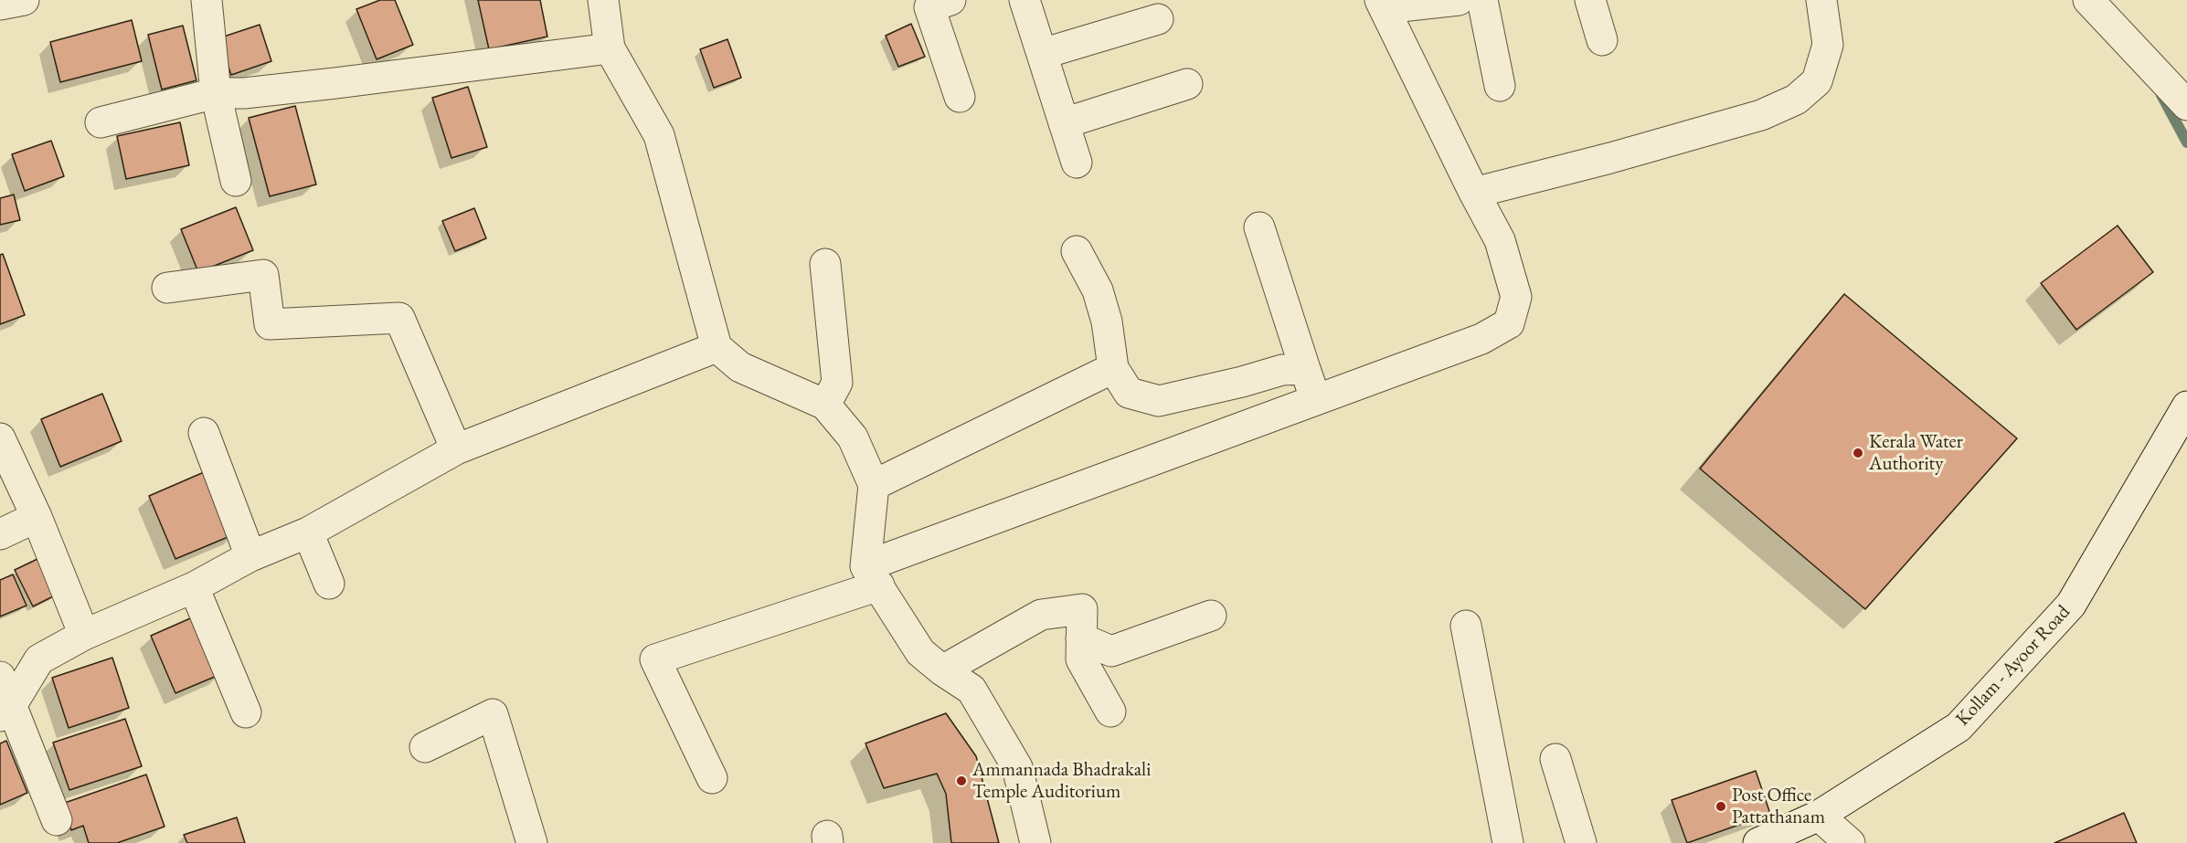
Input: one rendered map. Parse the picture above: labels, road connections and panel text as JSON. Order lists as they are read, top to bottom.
{
  "streets": {
    "street": ["Kollam - Ayoor Road"]
  },
  "places": ["Kerala Water Authority", "Ammannada Bhadrakali Temple Auditorium", "Post Office Pattathanam"]
}
